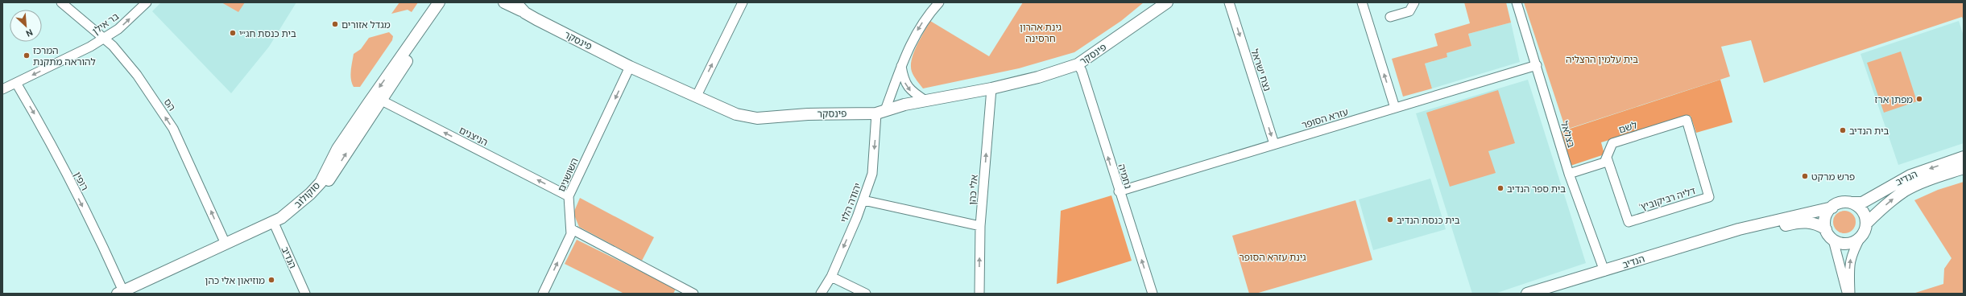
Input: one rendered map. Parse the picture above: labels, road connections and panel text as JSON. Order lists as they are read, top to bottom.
{
  "streets": {
    "street": [
      "בר אילן",
      "פינסקר",
      "נצח ישראל",
      "הס",
      "עזרא הסופר",
      "לשם",
      "בצלאל",
      "הניצנים",
      "השושנים",
      "נחמיה",
      "הנדיב",
      "רופין",
      "אלי כהן",
      "סוקולוב",
      "'דליה רביקוביץ",
      "יהודה הלוי"
    ]
  },
  "crossings": [
    ["בר אילן", "הס"],
    ["בר אילן", "רופין"],
    ["פינסקר", "השושנים"],
    ["פינסקר", "נחמיה"],
    ["פינסקר", "אלי כהן"],
    ["פינסקר", "יהודה הלוי"],
    ["נצח ישראל", "עזרא הסופר"],
    ["הס", "סוקולוב"],
    ["עזרא הסופר", "בצלאל"],
    ["עזרא הסופר", "נחמיה"],
    ["לשם", "'דליה רביקוביץ"],
    ["בצלאל", "הנדיב"],
    ["הניצנים", "השושנים"],
    ["הניצנים", "סוקולוב"],
    ["הנדיב", "סוקולוב"],
    ["רופין", "סוקולוב"]
  ],
  "one_way": [
    "נצח ישראל",
    "הס",
    "הניצנים",
    "השושנים",
    "נחמיה",
    "רופין",
    "אלי כהן",
    "יהודה הלוי"
  ],
  "parks": ["גינת אהרון חרסינה", "בית עלמין הרצליה", "גינת עזרא הסופר"],
  "places": [
    "מגדל אזורים",
    "בית כנסת חג״י",
    "המרכז להוראה מתקנת",
    "מפתן ארז",
    "בית הנדיב",
    "פרש מרקט",
    "בית ספר הנדיב",
    "בית כנסת הנדיב",
    "מוזיאון אלי כהן"
  ],
  "north": "bottom right"
}
